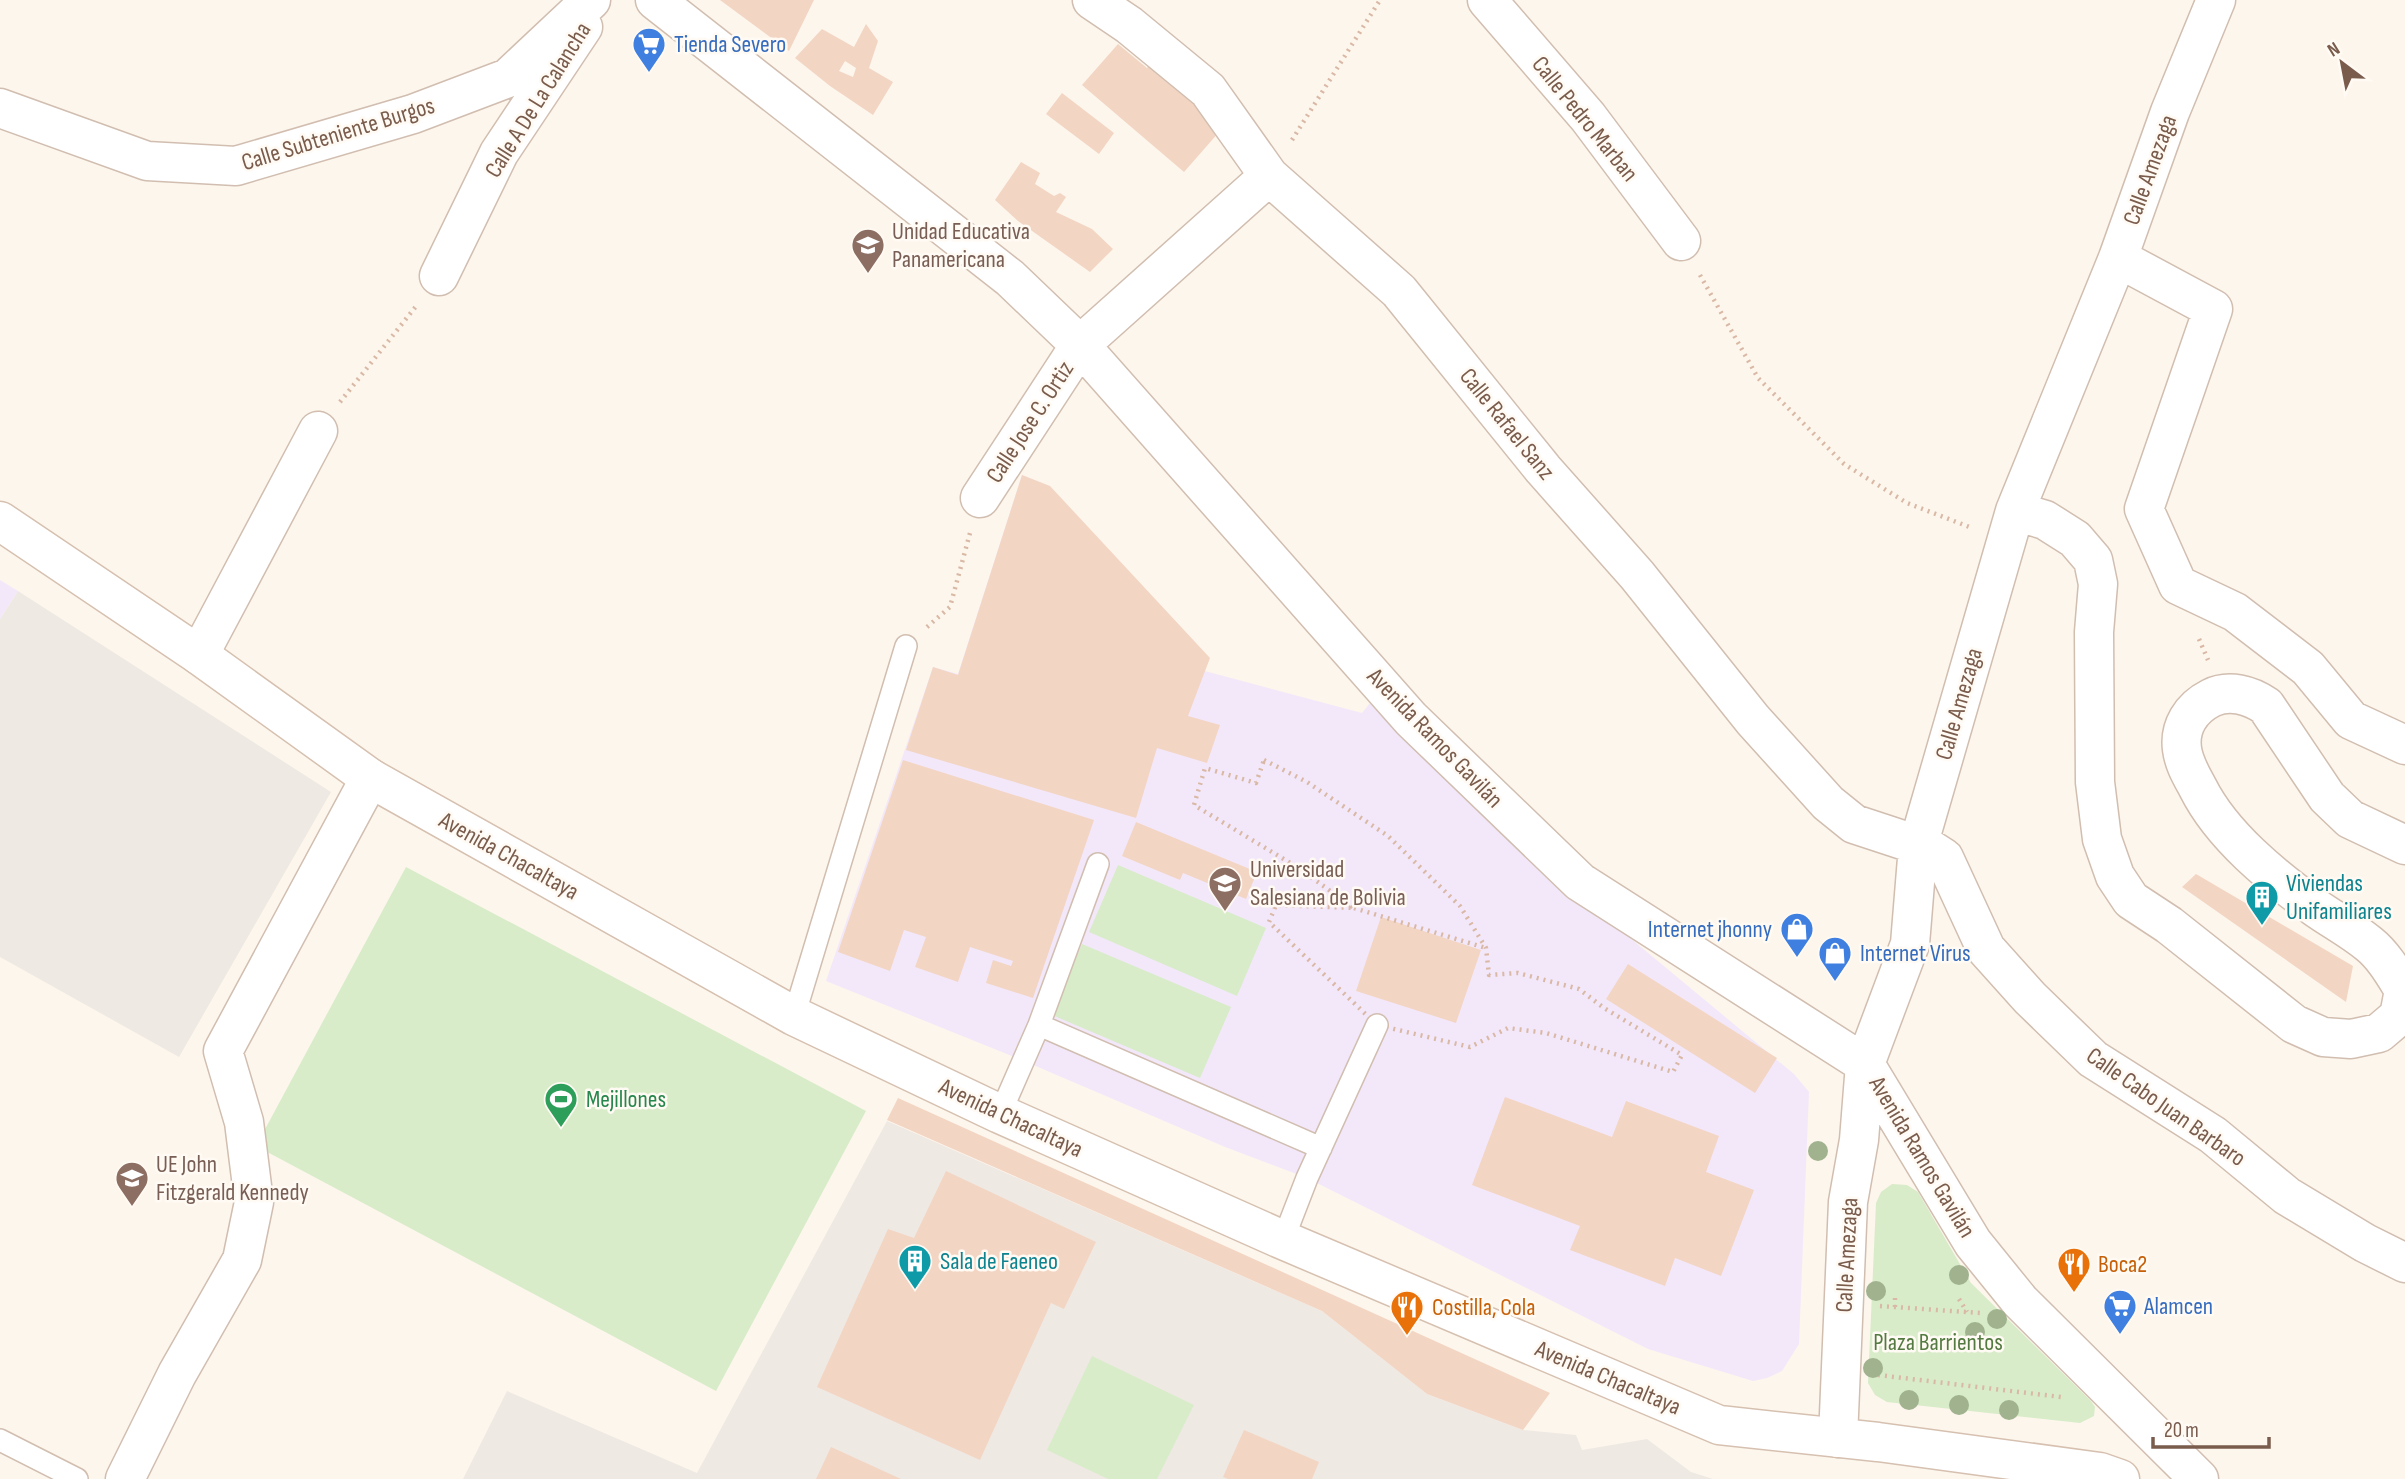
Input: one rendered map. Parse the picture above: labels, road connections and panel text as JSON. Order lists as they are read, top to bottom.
{
  "streets": {
    "street": [
      "Calle A De La Calancha",
      "Calle Pedro Marban",
      "Calle Subteniente Burgos",
      "Calle Amezaga",
      "Calle Jose C. Ortiz",
      "Calle Rafael Sanz",
      "Avenida Ramos Gavilán",
      "Avenida Chacaltaya",
      "Calle Cabo Juan Barbaro"
    ]
  },
  "crossings": [
    ["Calle Amezaga", "Calle Rafael Sanz"],
    ["Calle Amezaga", "Avenida Ramos Gavilán"],
    ["Calle Amezaga", "Avenida Chacaltaya"],
    ["Calle Amezaga", "Calle Cabo Juan Barbaro"],
    ["Calle Jose C. Ortiz", "Calle Rafael Sanz"],
    ["Calle Jose C. Ortiz", "Avenida Ramos Gavilán"],
    ["Calle Rafael Sanz", "Calle Cabo Juan Barbaro"]
  ],
  "parks": ["Plaza Barrientos"],
  "places": {
    "supermarket": ["Tienda Severo", "Alamcen"],
    "school or university": ["Unidad Educativa Panamericana", "Universidad Salesiana de Bolivia", "UE John Fitzgerald Kennedy"],
    "building": ["Viviendas Unifamiliares", "Sala de Faeneo"],
    "shop": ["Internet jhonny", "Internet Virus"],
    "sports": ["Mejillones"],
    "restaurant": ["Boca2", "Costilla, Cola"]
  },
  "scale_bar": "20 m",
  "north": "top left"
}
